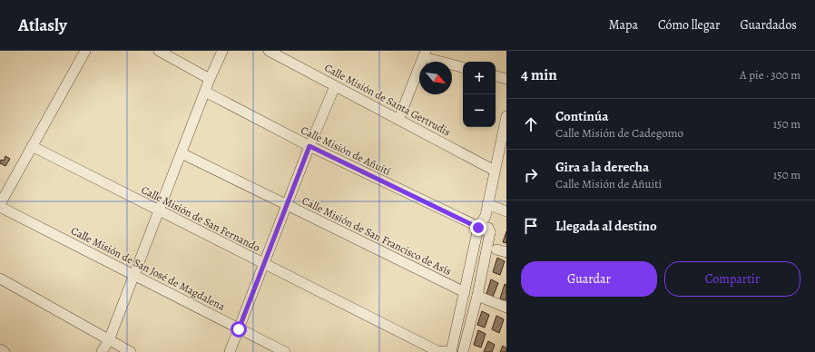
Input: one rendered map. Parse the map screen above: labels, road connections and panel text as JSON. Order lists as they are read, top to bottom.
{
  "streets": {
    "street": [
      "Calle Misión de Santa Gertrudis",
      "Calle Misión de Añuití",
      "Calle Misión de San Fernando",
      "Calle Misión de San Francisco de Asís",
      "Calle Misión de San José de Magdalena"
    ]
  },
  "north": "bottom right",
  "page": {
    "header": "Atlasly",
    "nav": ["Mapa", "Cómo llegar", "Guardados"],
    "heading": ["4 min", "A pie · 300 m"],
    "map_buttons": ["+", "−"],
    "list": [
      ["Continúa", "Calle Misión de Cadegomo", "150 m"],
      ["Gira a la derecha", "Calle Misión de Añuití", "150 m"],
      "Llegada al destino"
    ],
    "buttons": ["Guardar", "Compartir"]
  }
}
